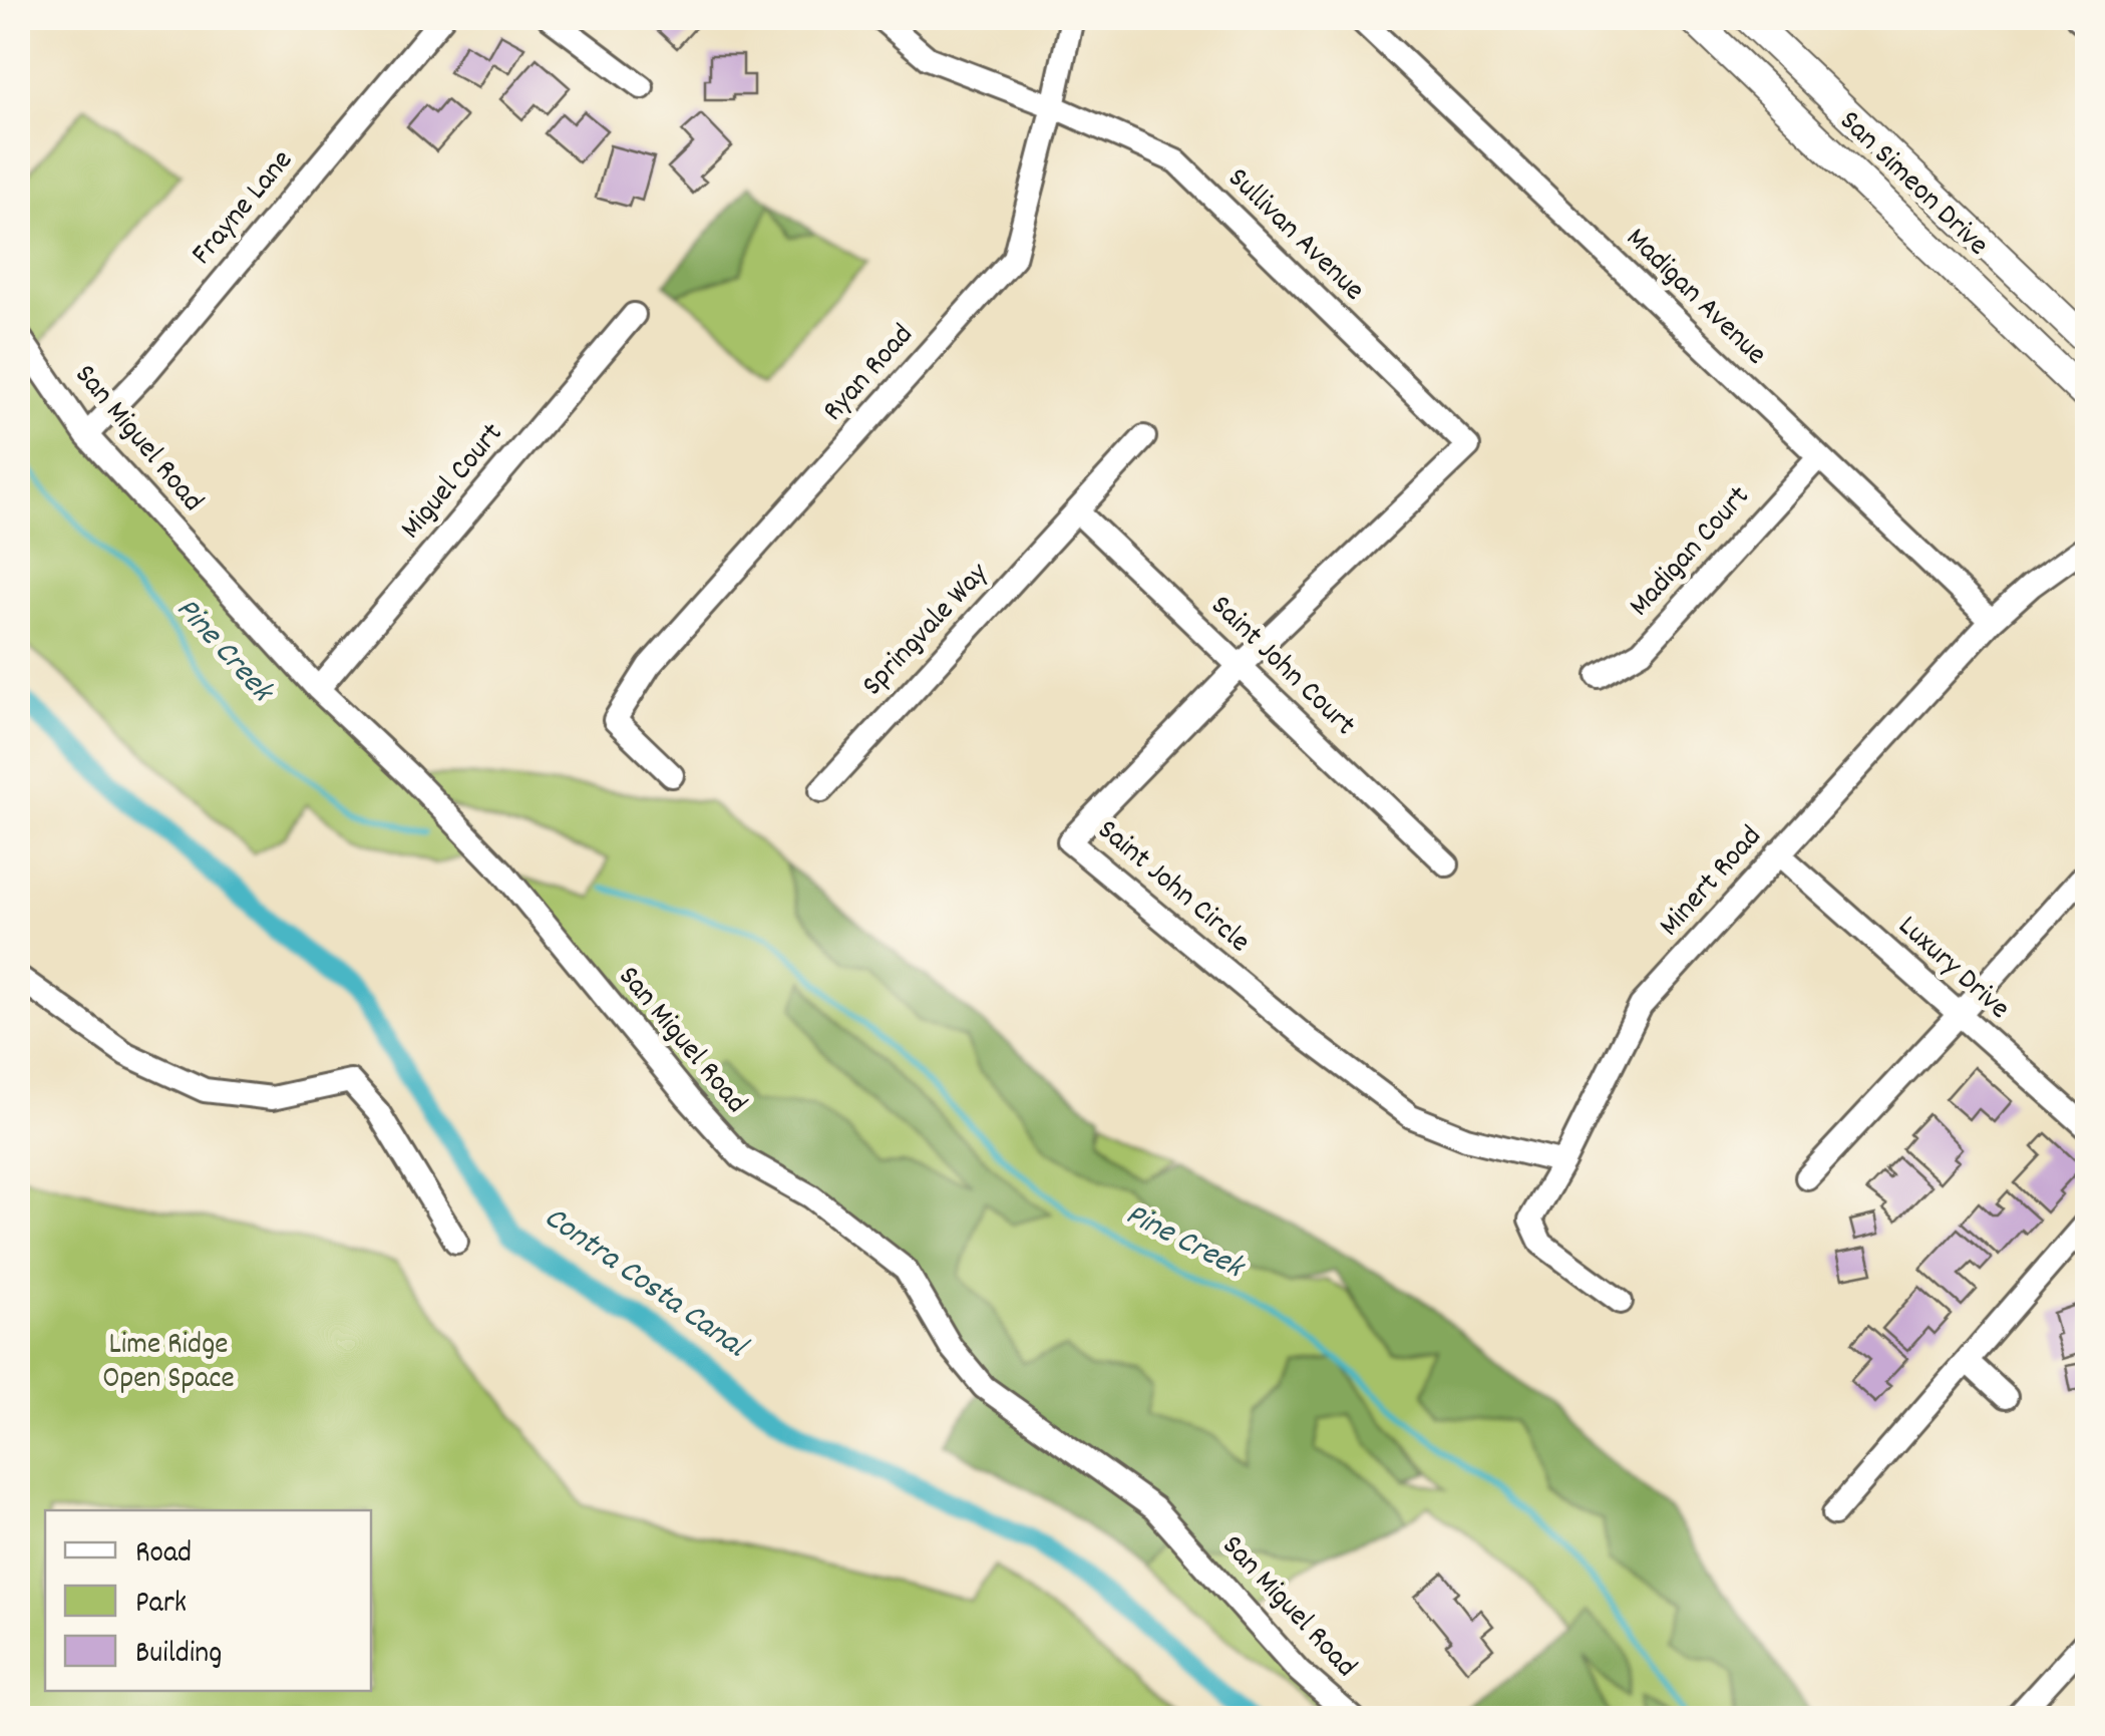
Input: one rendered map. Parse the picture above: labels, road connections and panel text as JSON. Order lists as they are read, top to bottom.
{
  "streets": {
    "street": [
      "San Simeon Drive",
      "Frayne Lane",
      "Sullivan Avenue",
      "Madigan Avenue",
      "Ryan Road",
      "San Miguel Road",
      "Miguel Court",
      "Madigan Court",
      "Springvale Way",
      "Saint John Court",
      "Minert Road",
      "Saint John Circle",
      "Luxury Drive"
    ]
  },
  "crossings": [
    ["Frayne Lane", "San Miguel Road"],
    ["Sullivan Avenue", "Ryan Road"],
    ["Sullivan Avenue", "Saint John Circle"],
    ["Madigan Avenue", "Madigan Court"],
    ["Madigan Avenue", "Minert Road"],
    ["San Miguel Road", "Miguel Court"],
    ["Springvale Way", "Saint John Court"],
    ["Saint John Court", "Saint John Circle"],
    ["Minert Road", "Saint John Circle"],
    ["Minert Road", "Luxury Drive"]
  ],
  "water": ["Pine Creek", "Contra Costa Canal"],
  "parks": ["Lime Ridge Open Space"],
  "legend": ["Road", "Park", "Building"]
}
